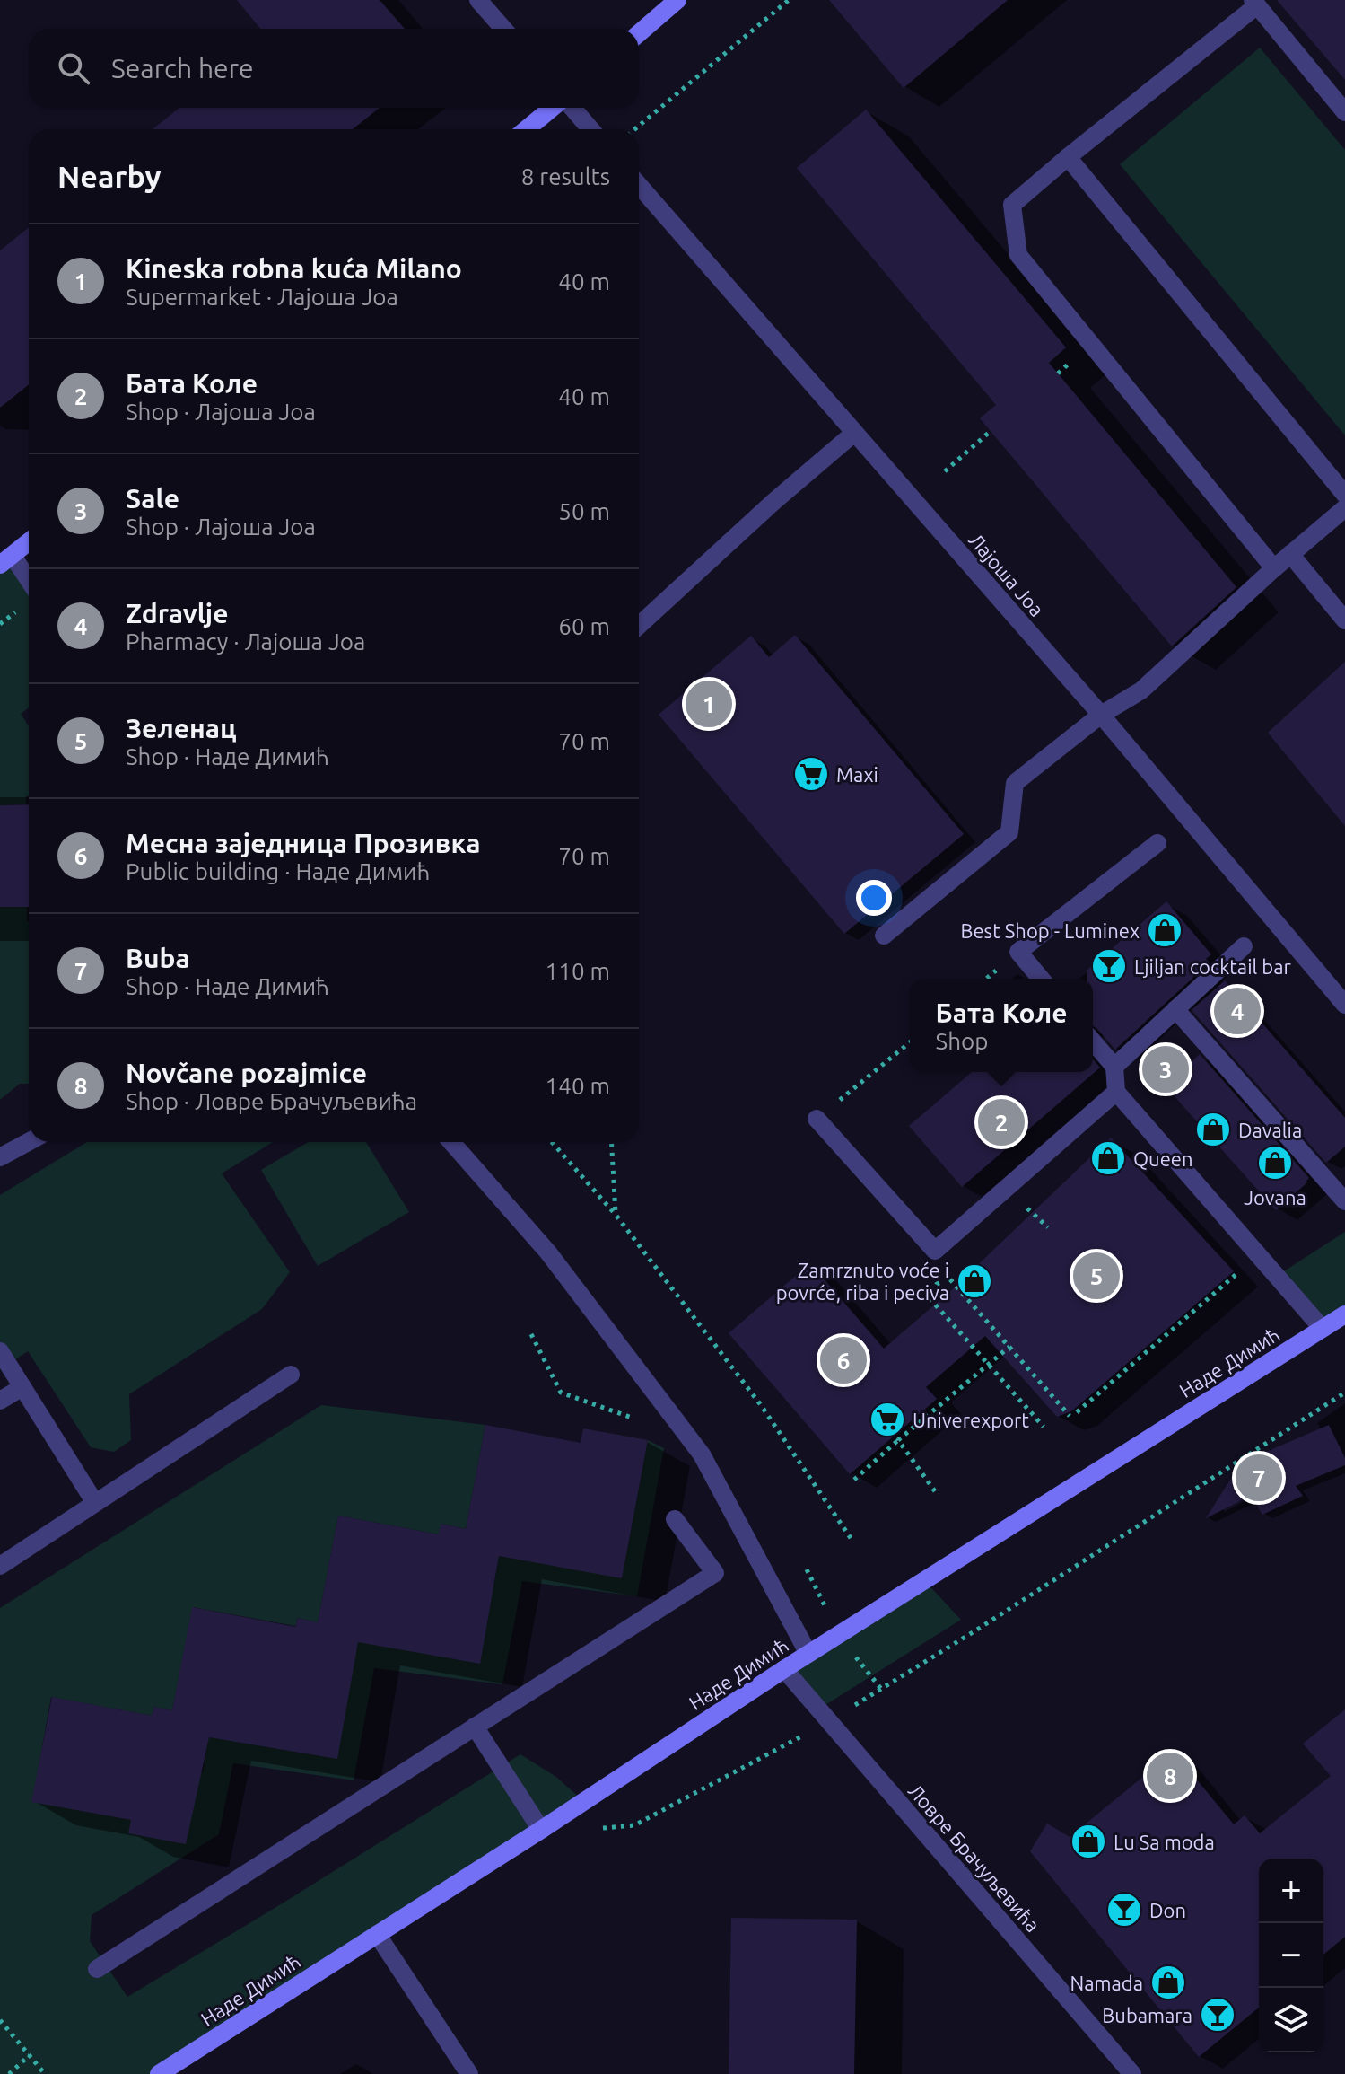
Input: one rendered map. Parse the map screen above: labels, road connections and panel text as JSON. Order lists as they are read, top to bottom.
{
  "streets": {
    "street": ["Лајоша Јоа", "Наде Димић", "Ловре Брачуљевића"]
  },
  "crossings": [
    ["Наде Димић", "Ловре Брачуљевића"]
  ],
  "places": {
    "supermarket": ["Maxi", "Univerexport"],
    "shop": [
      "Best Shop - Luminex",
      "Davalia",
      "Queen",
      "Jovana",
      "Zamrznuto voće i povrće, riba i peciva",
      "Lu Sa moda",
      "Namada"
    ],
    "bar": ["Ljiljan cocktail bar", "Don", "Bubamara"]
  },
  "page": {
    "search": "Search here",
    "heading": ["Nearby", "8 results"],
    "list": [
      {
        "mark": "1",
        "name": "Kineska robna kuća Milano",
        "note": "Supermarket · Лајоша Јоа",
        "value": "40 m"
      },
      {
        "mark": "2",
        "name": "Бата Коле",
        "note": "Shop · Лајоша Јоа",
        "value": "40 m"
      },
      {
        "mark": "3",
        "name": "Sale",
        "note": "Shop · Лајоша Јоа",
        "value": "50 m"
      },
      {
        "mark": "4",
        "name": "Zdravlje",
        "note": "Pharmacy · Лајоша Јоа",
        "value": "60 m"
      },
      {
        "mark": "5",
        "name": "Зеленац",
        "note": "Shop · Наде Димић",
        "value": "70 m"
      },
      {
        "mark": "6",
        "name": "Месна заједница Прозивка",
        "note": "Public building · Наде Димић",
        "value": "70 m"
      },
      {
        "mark": "7",
        "name": "Buba",
        "note": "Shop · Наде Димић",
        "value": "110 m"
      },
      {
        "mark": "8",
        "name": "Novčane pozajmice",
        "note": "Shop · Ловре Брачуљевића",
        "value": "140 m"
      }
    ],
    "pins": [
      "1",
      "4",
      "3",
      "2",
      "5",
      "6",
      "7",
      "8"
    ],
    "popup": ["Бата Коле", "Shop"],
    "map_buttons": ["+", "−"]
  }
}
